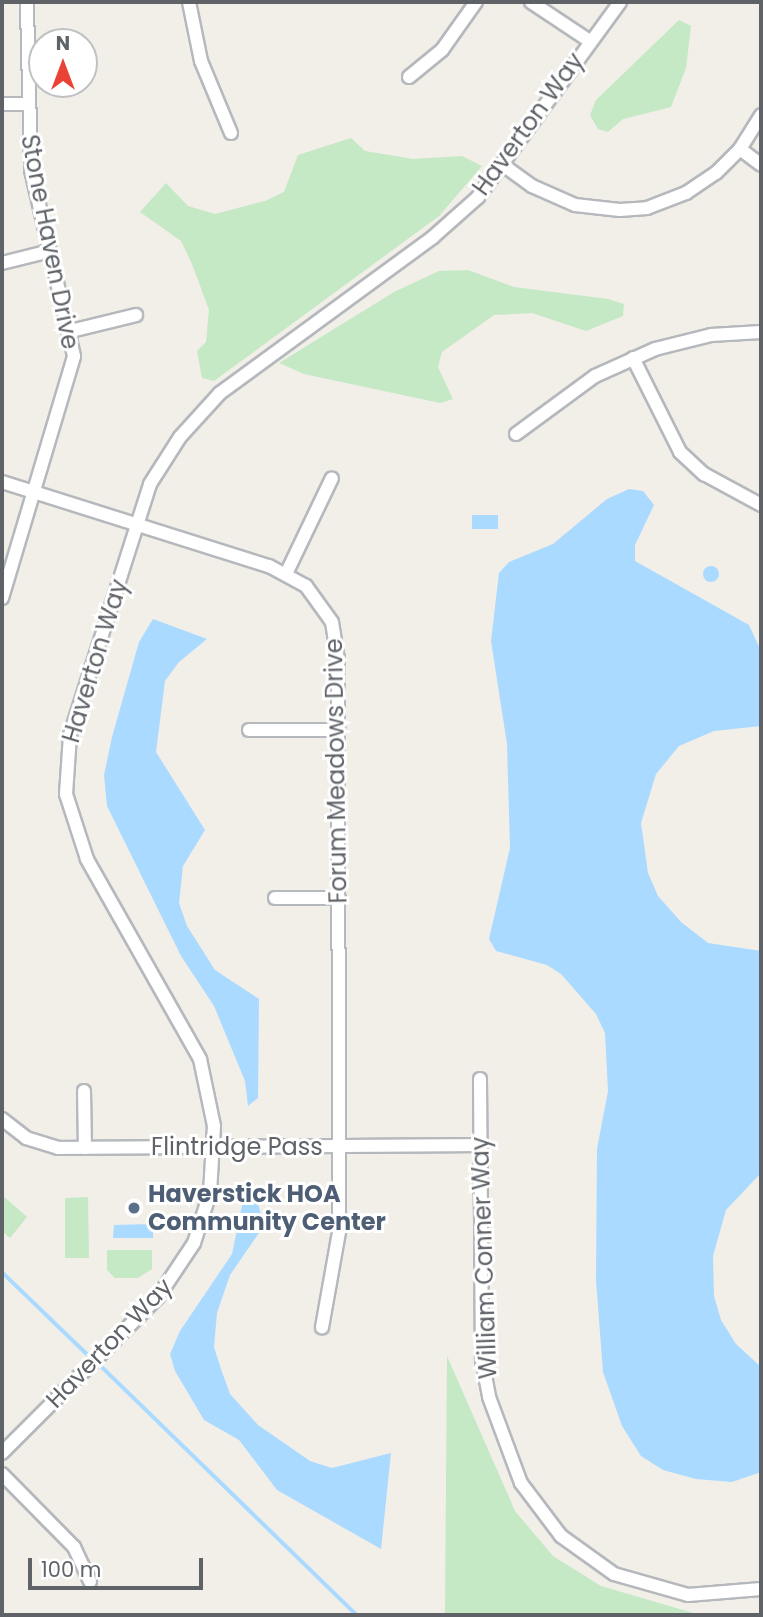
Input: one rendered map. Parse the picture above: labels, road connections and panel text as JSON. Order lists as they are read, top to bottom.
{
  "streets": {
    "street": [
      "Haverton Way",
      "Stone Haven Drive",
      "Forum Meadows Drive",
      "Flintridge Pass",
      "William Conner Way"
    ]
  },
  "crossings": [
    ["Haverton Way", "Forum Meadows Drive"],
    ["Haverton Way", "Flintridge Pass"],
    ["Stone Haven Drive", "Forum Meadows Drive"],
    ["Forum Meadows Drive", "Flintridge Pass"],
    ["Flintridge Pass", "William Conner Way"]
  ],
  "places": ["Haverstick HOA Community Center"],
  "scale_bar": "100 m",
  "north": "top"
}
